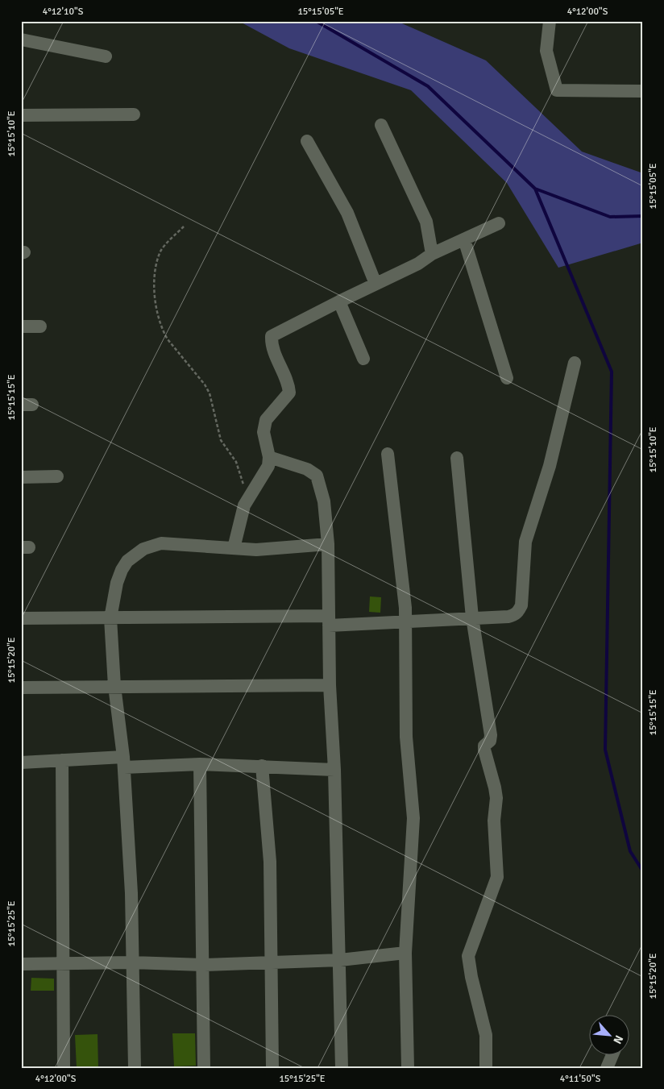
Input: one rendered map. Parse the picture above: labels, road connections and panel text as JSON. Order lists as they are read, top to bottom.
{
  "north": "bottom right",
  "coordinates": [
    "4°12'10\"S",
    "15°15'05\"E",
    "4°12'00\"S",
    "15°15'10\"E",
    "15°15'15\"E",
    "15°15'20\"E",
    "15°15'25\"E",
    "4°11'50\"S"
  ]
}
